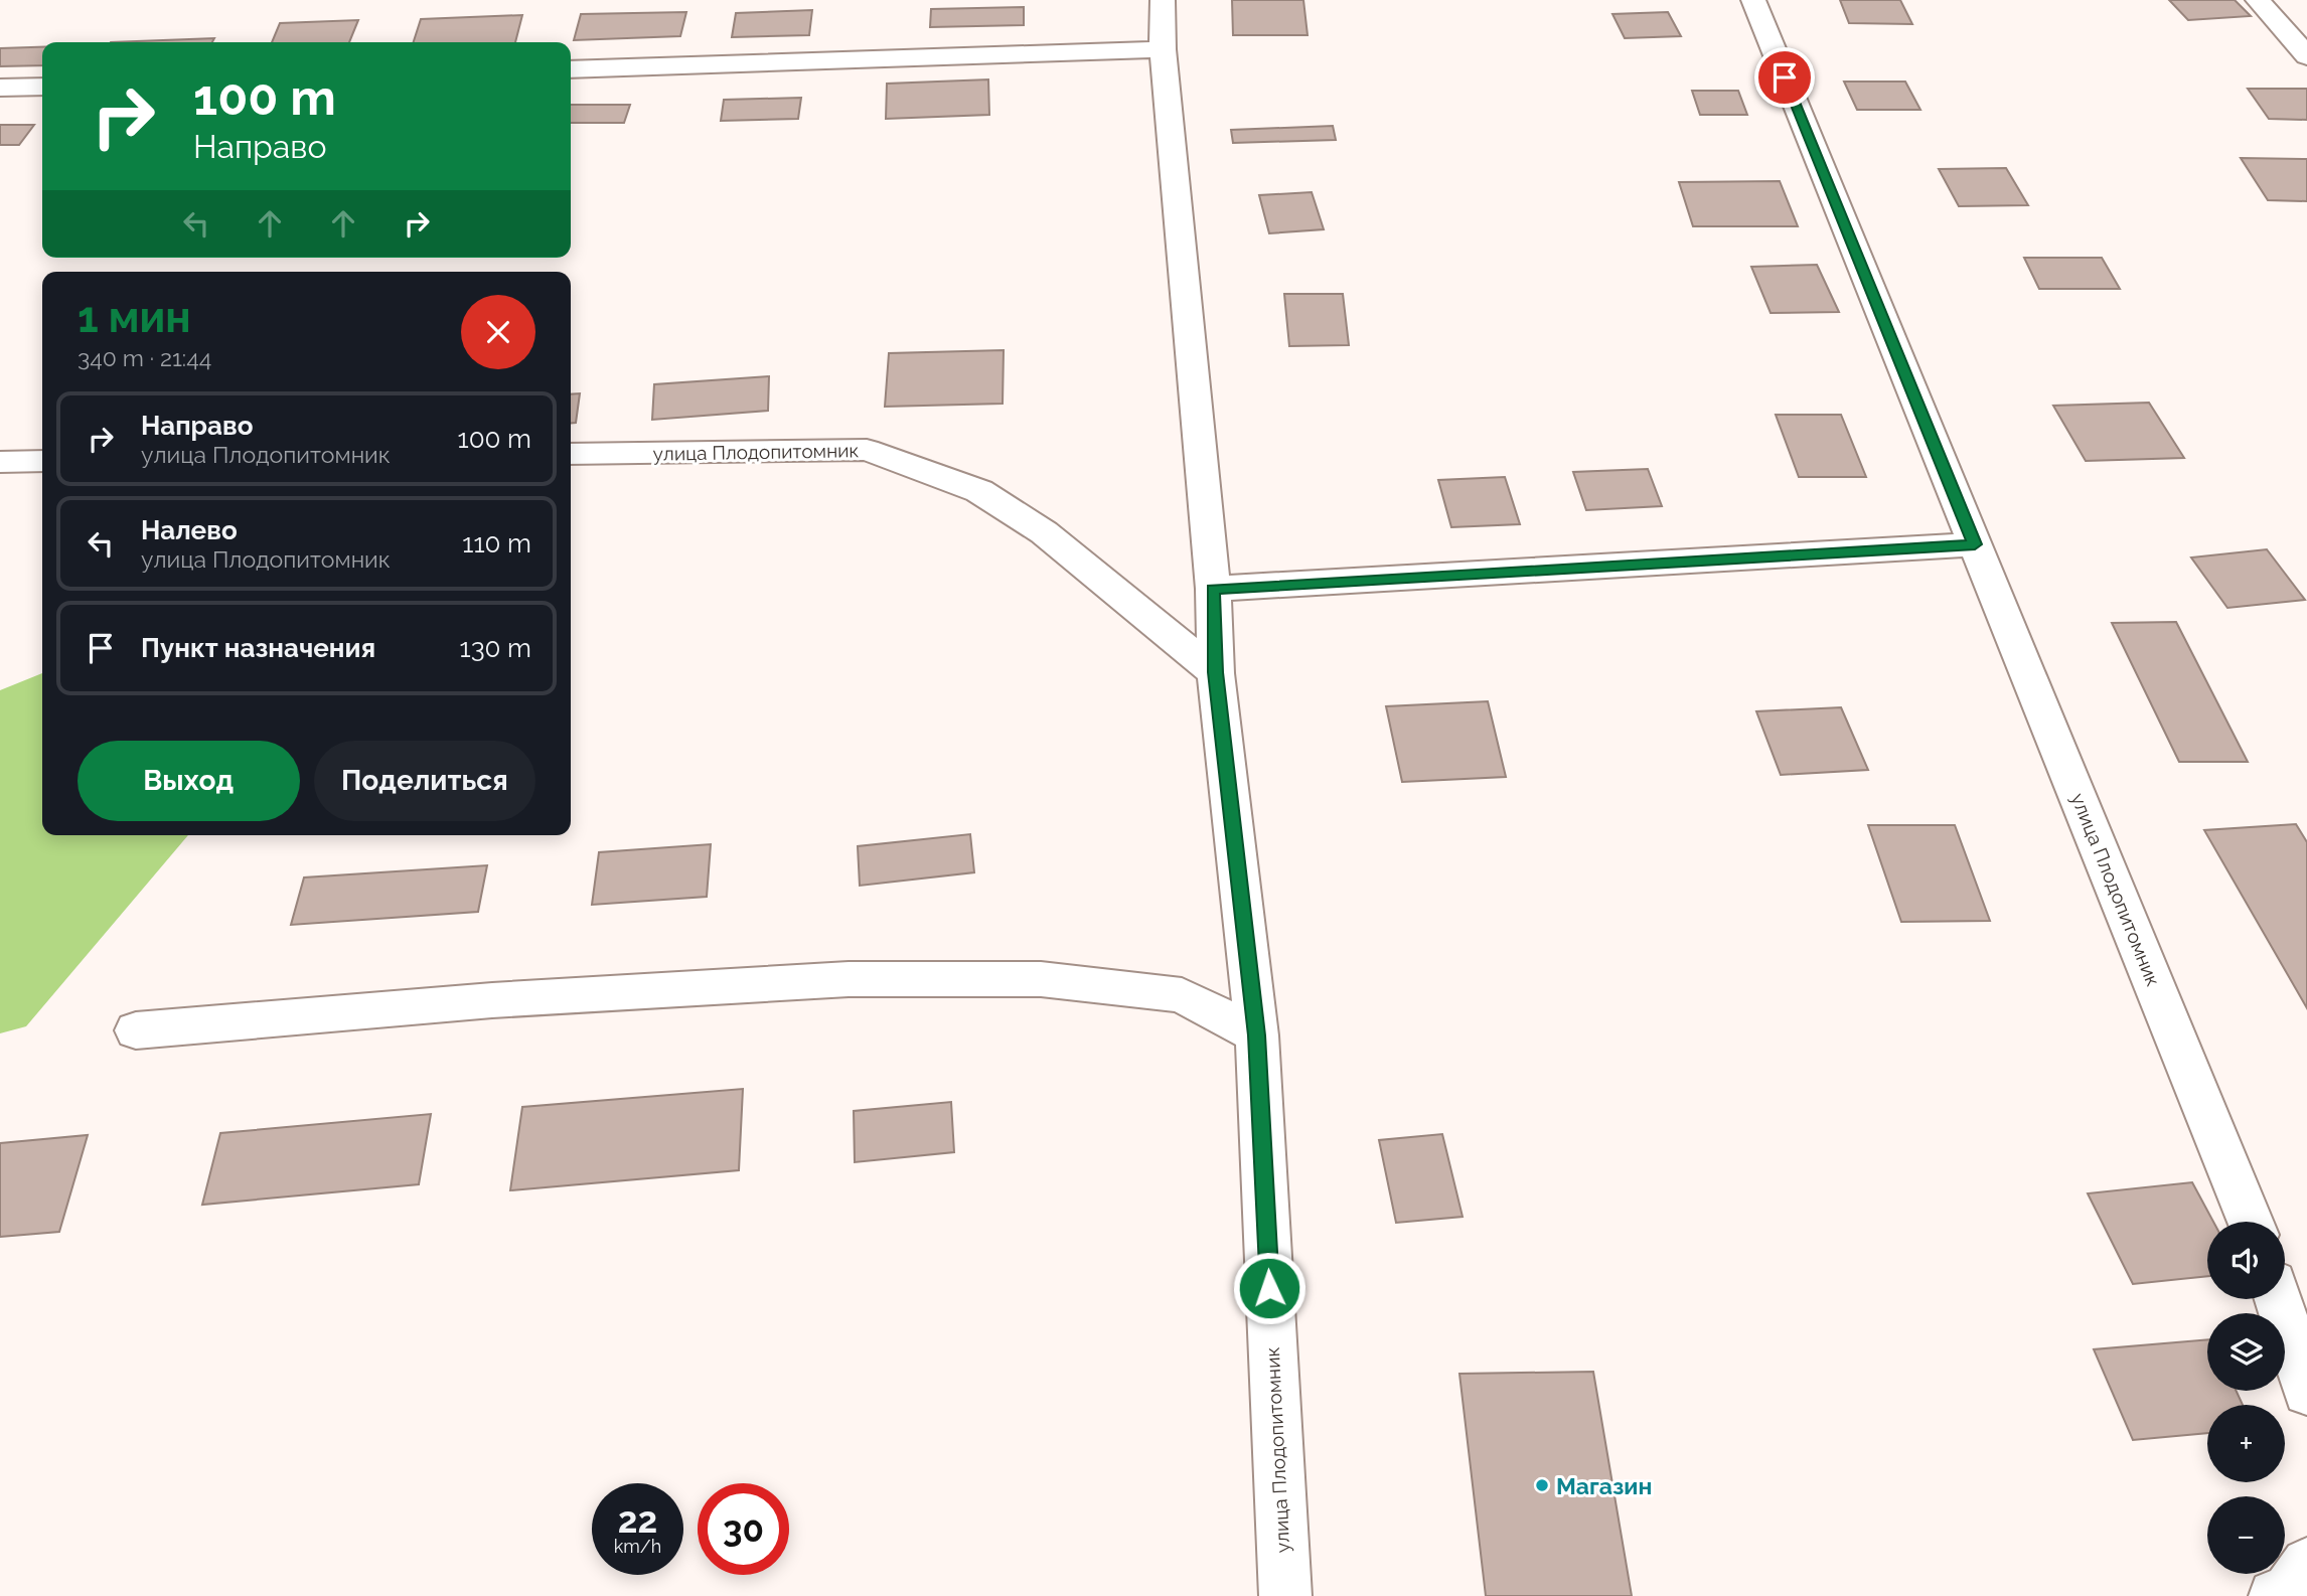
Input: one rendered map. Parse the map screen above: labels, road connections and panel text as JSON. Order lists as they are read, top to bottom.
{
  "streets": {
    "street": ["улица Плодопитомник"]
  },
  "places": ["Магазин"],
  "page": {
    "turn": ["100 m", "Направо"],
    "heading": ["1 мин", "340 m · 21:44"],
    "list": [
      {
        "name": "Направо",
        "note": "улица Плодопитомник",
        "value": "100 m"
      },
      {
        "name": "Налево",
        "note": "улица Плодопитомник",
        "value": "110 m"
      },
      {
        "name": "Пункт назначения",
        "value": "130 m"
      }
    ],
    "buttons": ["Выход", "Поделиться"],
    "map_buttons": ["+", "−"],
    "speed": "22 km/h",
    "limit": "30"
  }
}
